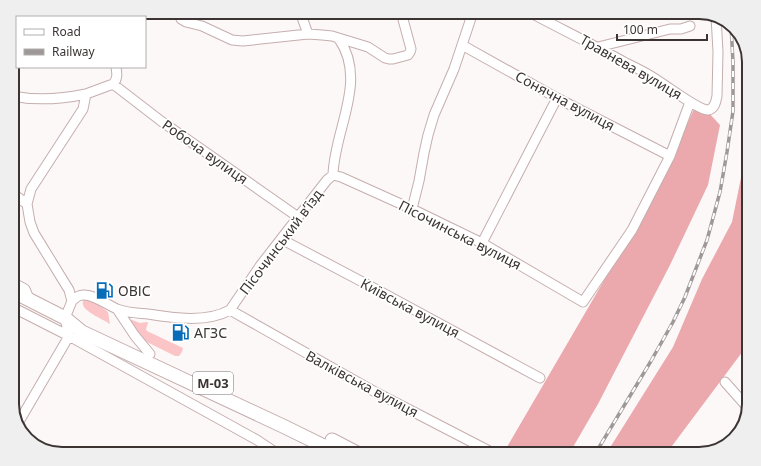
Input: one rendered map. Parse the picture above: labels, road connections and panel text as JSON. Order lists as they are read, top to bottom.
{
  "streets": {
    "highway": ["М-03"],
    "street": [
      "Травнева вулиця",
      "Сонячна вулиця",
      "Робоча вулиця",
      "Пісочинська вулиця",
      "Пісочинський в’їзд",
      "Київська вулиця",
      "Валківська вулиця"
    ]
  },
  "crossings": [
    ["Сонячна вулиця", "Пісочинська вулиця"],
    ["Робоча вулиця", "Пісочинський в’їзд"],
    ["Пісочинська вулиця", "Пісочинський в’їзд"],
    ["Пісочинський в’їзд", "Київська вулиця"],
    ["Пісочинський в’їзд", "Валківська вулиця"]
  ],
  "places": {
    "fuel station": ["ОВІС", "АГЗС"]
  },
  "legend": ["Road", "Railway"],
  "scale_bar": "100 m"
}
